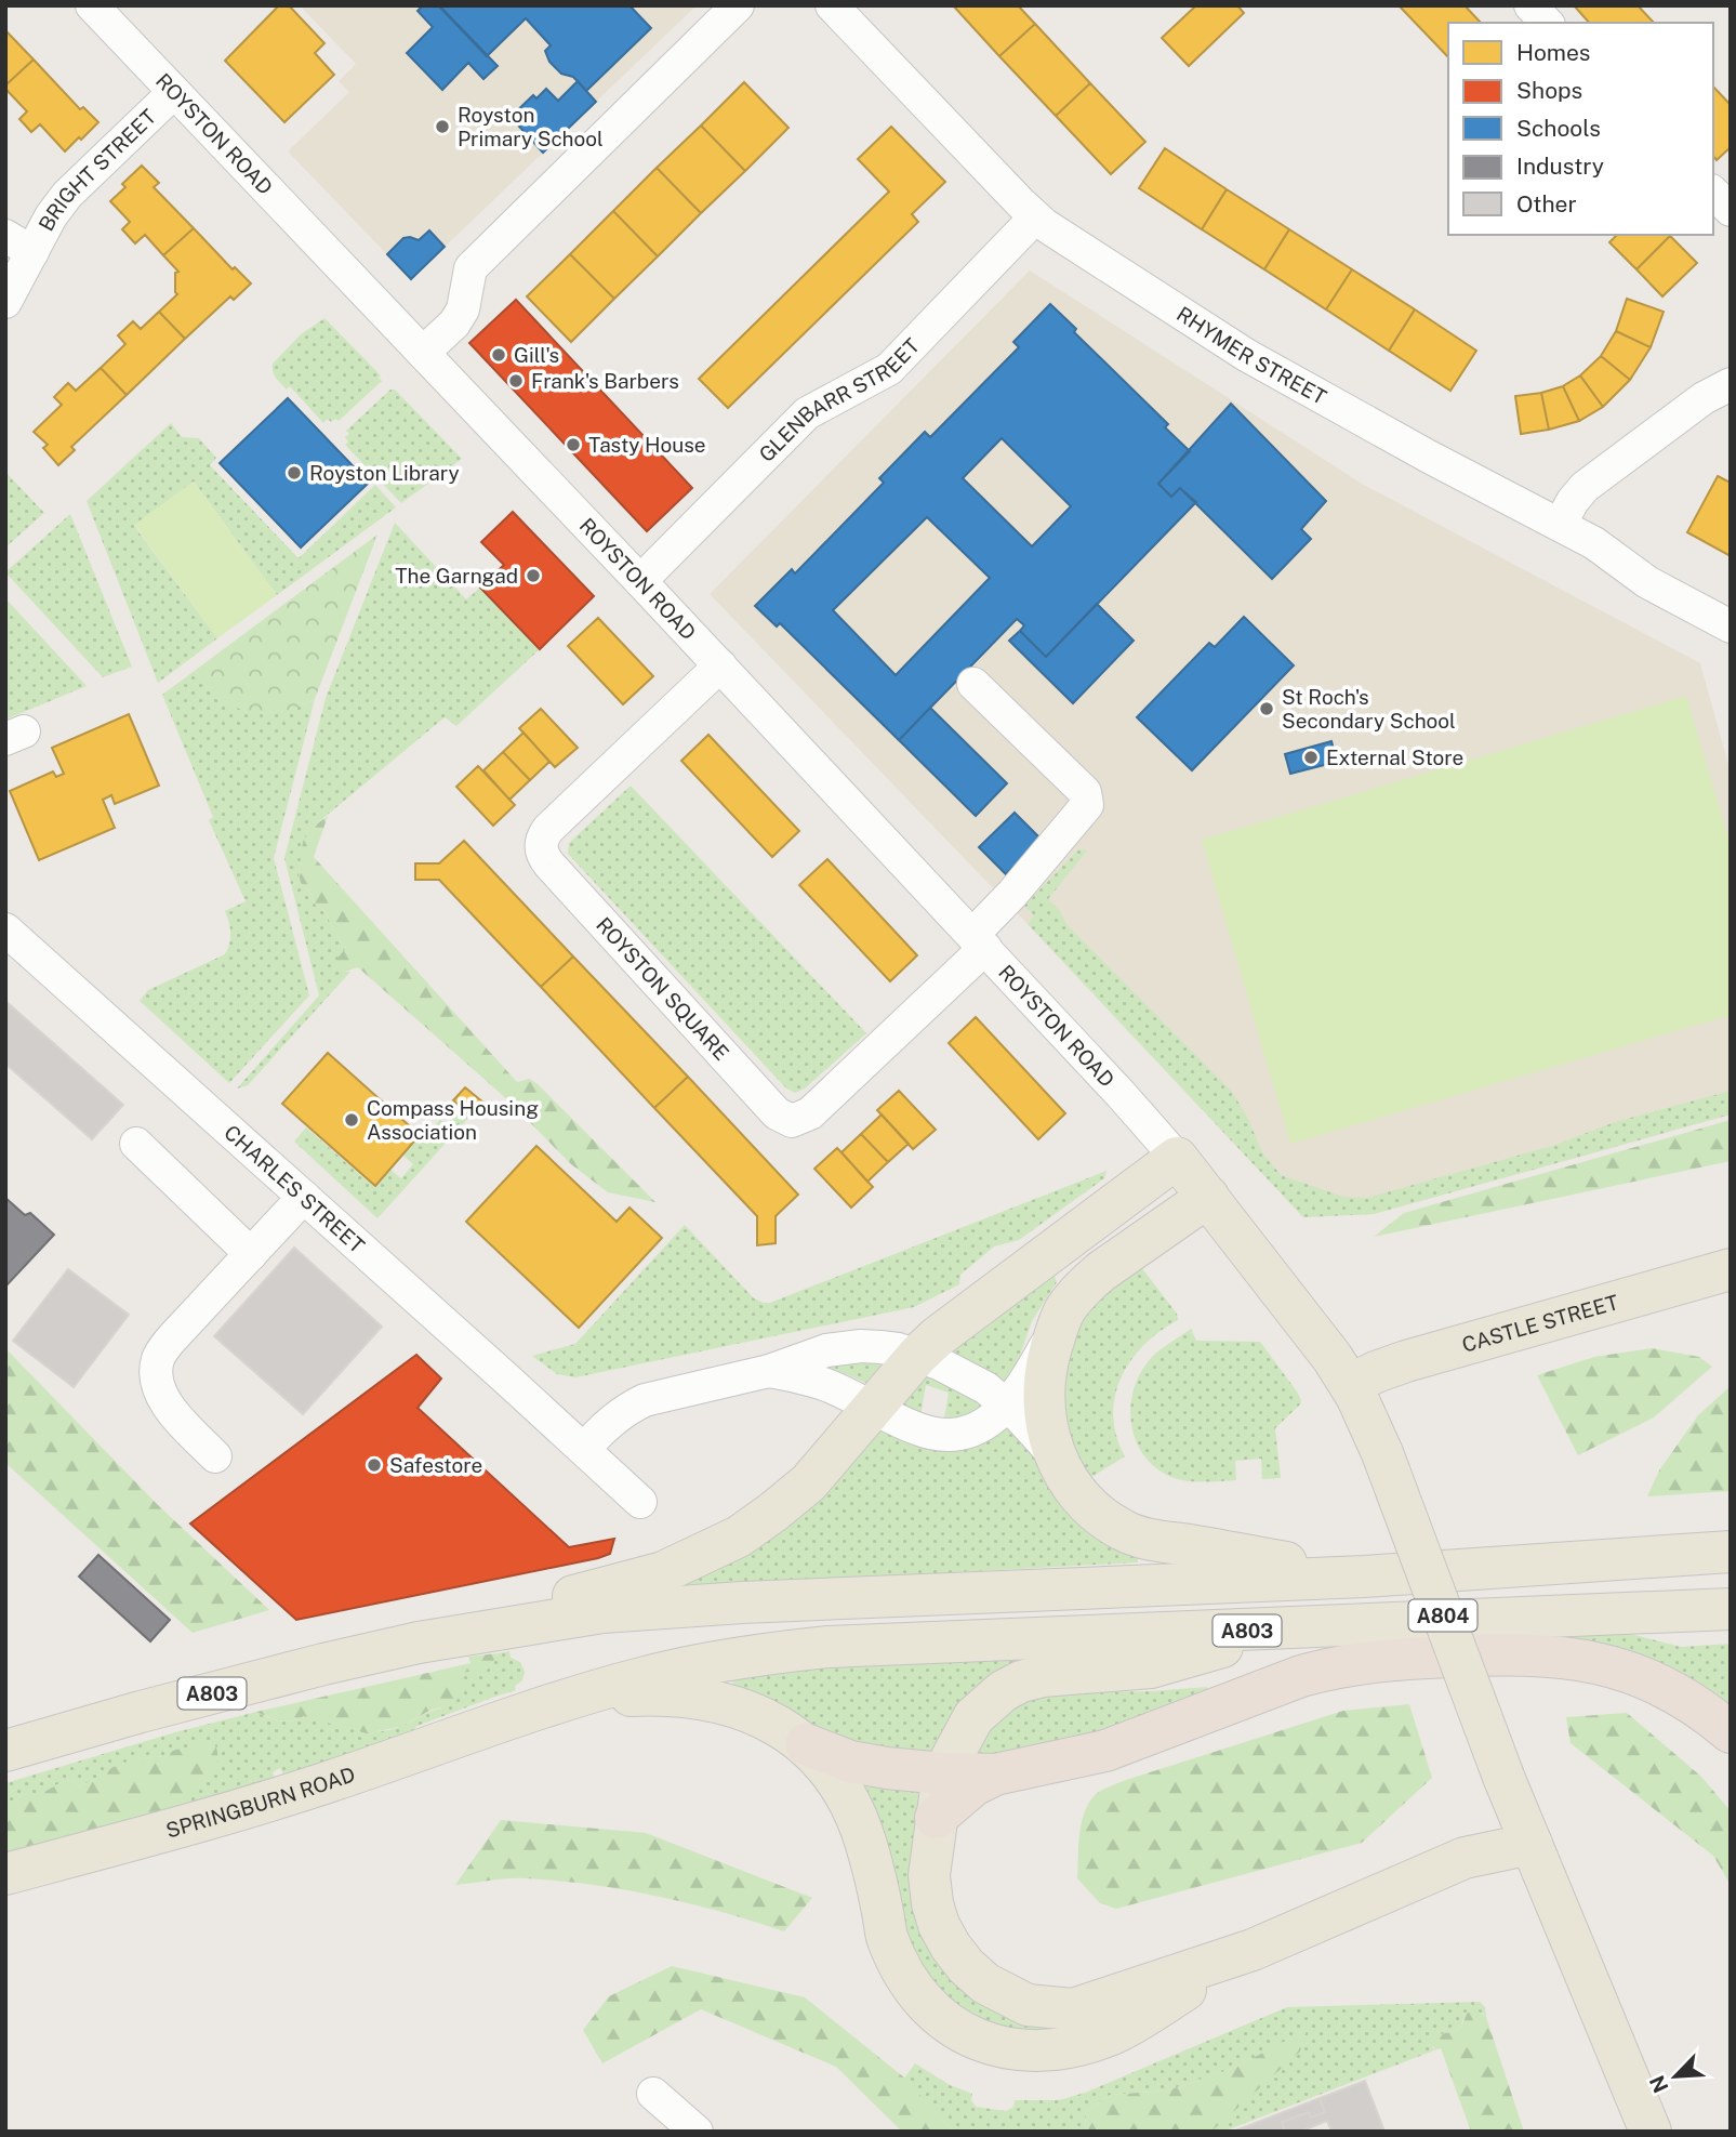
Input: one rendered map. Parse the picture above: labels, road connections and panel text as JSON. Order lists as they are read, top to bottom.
{
  "streets": {
    "main road": [
      "CASTLE STREET",
      "A804",
      "A803",
      "SPRINGBURN ROAD"
    ],
    "street": [
      "ROYSTON ROAD",
      "BRIGHT STREET",
      "RHYMER STREET",
      "GLENBARR STREET",
      "ROYSTON SQUARE",
      "CHARLES STREET"
    ]
  },
  "crossings": [
    ["ROYSTON ROAD", "BRIGHT STREET"],
    ["ROYSTON ROAD", "GLENBARR STREET"],
    ["ROYSTON ROAD", "ROYSTON SQUARE"],
    ["RHYMER STREET", "GLENBARR STREET"],
    ["CASTLE STREET", "A804"],
    ["A804", "A803"],
    ["A803", "SPRINGBURN ROAD"]
  ],
  "places": [
    "Royston Primary School",
    "Gill's",
    "Frank's Barbers",
    "Tasty House",
    "Royston Library",
    "The Garngad",
    "St Roch's Secondary School",
    "External Store",
    "Compass Housing Association",
    "Safestore"
  ],
  "legend": [
    "Homes",
    "Shops",
    "Schools",
    "Industry",
    "Other"
  ],
  "north": "bottom left"
}
